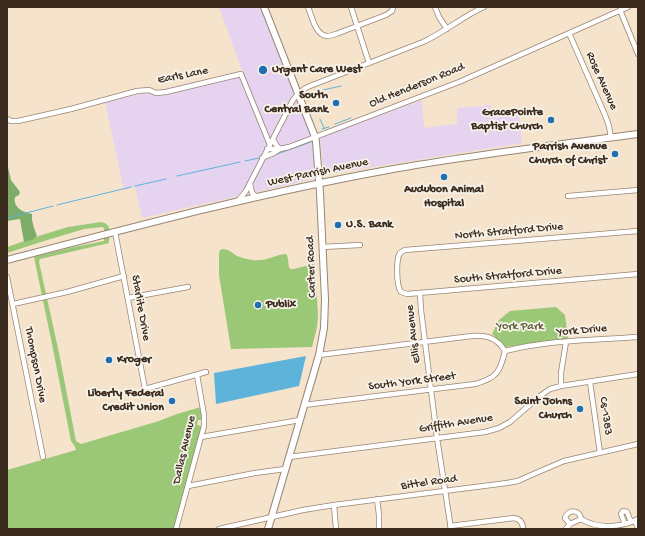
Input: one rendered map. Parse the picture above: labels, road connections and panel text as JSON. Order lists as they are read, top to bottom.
{
  "streets": {
    "main road": ["West Parrish Avenue", "Carter Road"],
    "street": [
      "Earls Lane",
      "Rose Avenue",
      "Old Henderson Road",
      "North Stratford Drive",
      "South Stratford Drive",
      "Starlite Drive",
      "York Drive",
      "Ellis Avenue",
      "Thompson Drive",
      "South York Street",
      "Cs-1383",
      "Griffith Avenue",
      "Dallas Avenue",
      "Bittel Road"
    ]
  },
  "crossings": [
    ["Earls Lane", "Old Henderson Road"],
    ["Rose Avenue", "Old Henderson Road"],
    ["Rose Avenue", "West Parrish Avenue"],
    ["Old Henderson Road", "Carter Road"],
    ["West Parrish Avenue", "Carter Road"],
    ["West Parrish Avenue", "Starlite Drive"],
    ["North Stratford Drive", "South Stratford Drive"],
    ["Carter Road", "South York Street"],
    ["Carter Road", "Griffith Avenue"],
    ["Carter Road", "Bittel Road"],
    ["South Stratford Drive", "Ellis Avenue"],
    ["Starlite Drive", "Dallas Avenue"],
    ["York Drive", "South York Street"],
    ["Ellis Avenue", "South York Street"],
    ["Ellis Avenue", "Griffith Avenue"],
    ["Ellis Avenue", "Bittel Road"],
    ["Cs-1383", "Griffith Avenue"],
    ["Cs-1383", "Bittel Road"]
  ],
  "parks": ["York Park"],
  "places": [
    "Urgent Care West",
    "South Central Bank",
    "GracePointe Baptist Church",
    "Parrish Avenue Church of Christ",
    "Audubon Animal Hospital",
    "U.S. Bank",
    "Publix",
    "Kroger",
    "Liberty Federal Credit Union",
    "Saint Johns Church"
  ]
}
